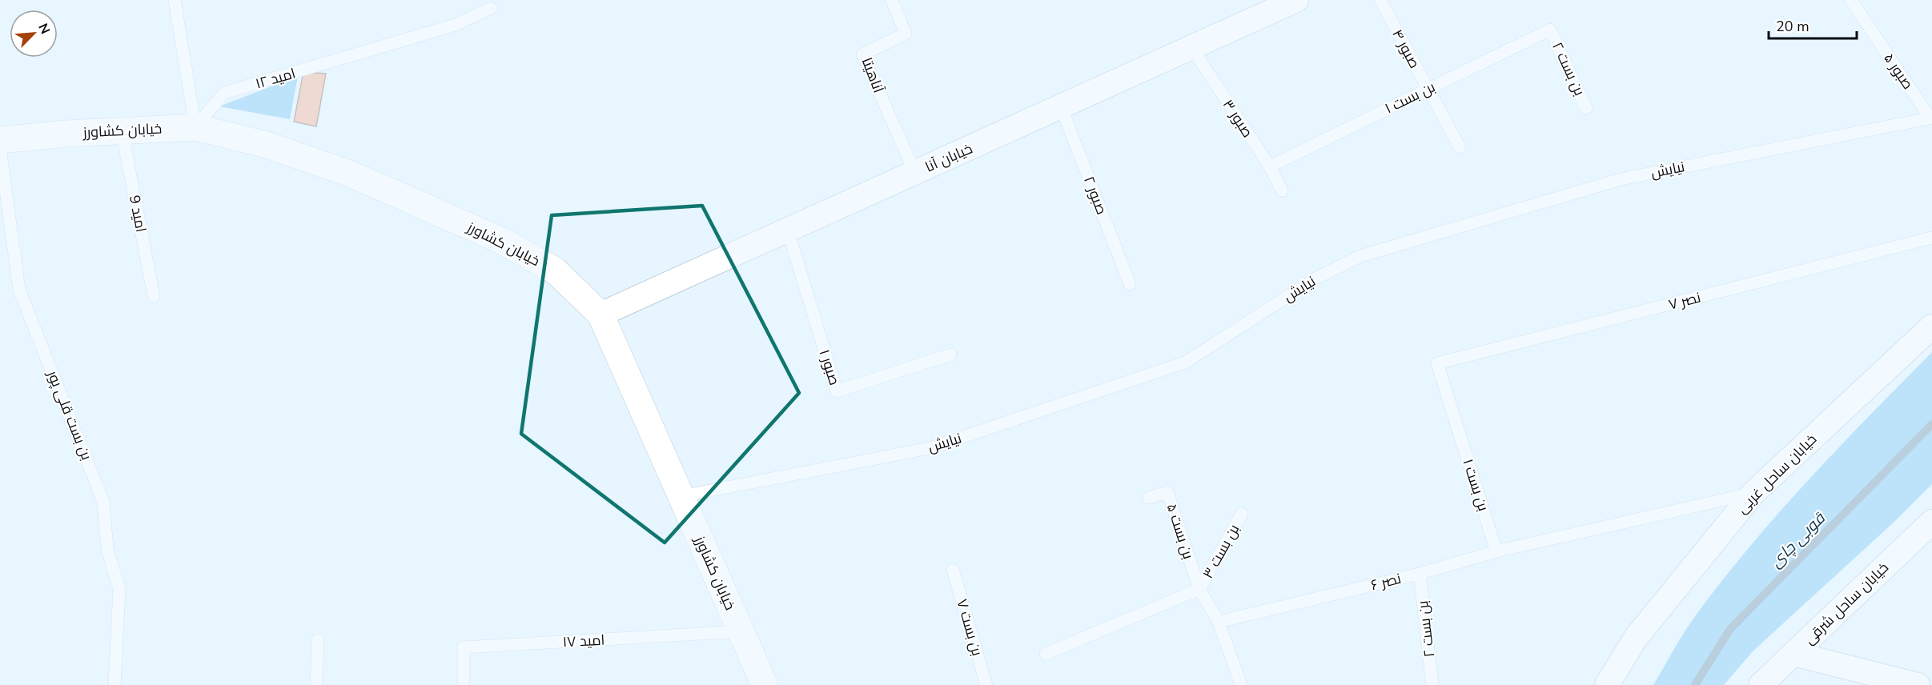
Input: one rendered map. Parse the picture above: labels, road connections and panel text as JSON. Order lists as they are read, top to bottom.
{
  "streets": {
    "main road": ["خیابان کشاورز"],
    "street": ["خیابان آنا", "خیابان ساحل غربی", "خیابان ساحل شرقی"],
    "lane": [
      "صبور ۴",
      "بن بست ۲",
      "صبور ۵",
      "آناهیتا",
      "امید ۱۲",
      "بن بست ۱",
      "صبور ۳",
      "نیایش",
      "صبور ۲",
      "امید 9",
      "نصر ۷",
      "صبور ۱",
      "بن بست قلی پور",
      "بن بست ۵",
      "بن بست ۳",
      "نصر ۶",
      "بن بست ۷",
      "امید ۱۷"
    ]
  },
  "crossings": [
    ["صبور ۴", "بن بست ۱"],
    ["بن بست ۲", "بن بست ۱"],
    ["بن بست ۲", "نصر ۶"],
    ["صبور ۵", "نیایش"],
    ["آناهیتا", "خیابان آنا"],
    ["امید ۱۲", "خیابان کشاورز"],
    ["بن بست ۱", "صبور ۳"],
    ["بن بست ۱", "نصر ۷"],
    ["بن بست ۱", "نصر ۶"],
    ["صبور ۳", "خیابان آنا"],
    ["خیابان کشاورز", "خیابان آنا"],
    ["خیابان کشاورز", "نیایش"],
    ["خیابان کشاورز", "امید 9"],
    ["خیابان کشاورز", "امید ۱۷"],
    ["خیابان آنا", "صبور ۲"],
    ["خیابان آنا", "صبور ۱"],
    ["خیابان ساحل غربی", "نصر ۶"],
    ["بن بست ۵", "بن بست ۳"]
  ],
  "water": ["قوبی چای"],
  "scale_bar": "20 m",
  "north": "top right"
}
